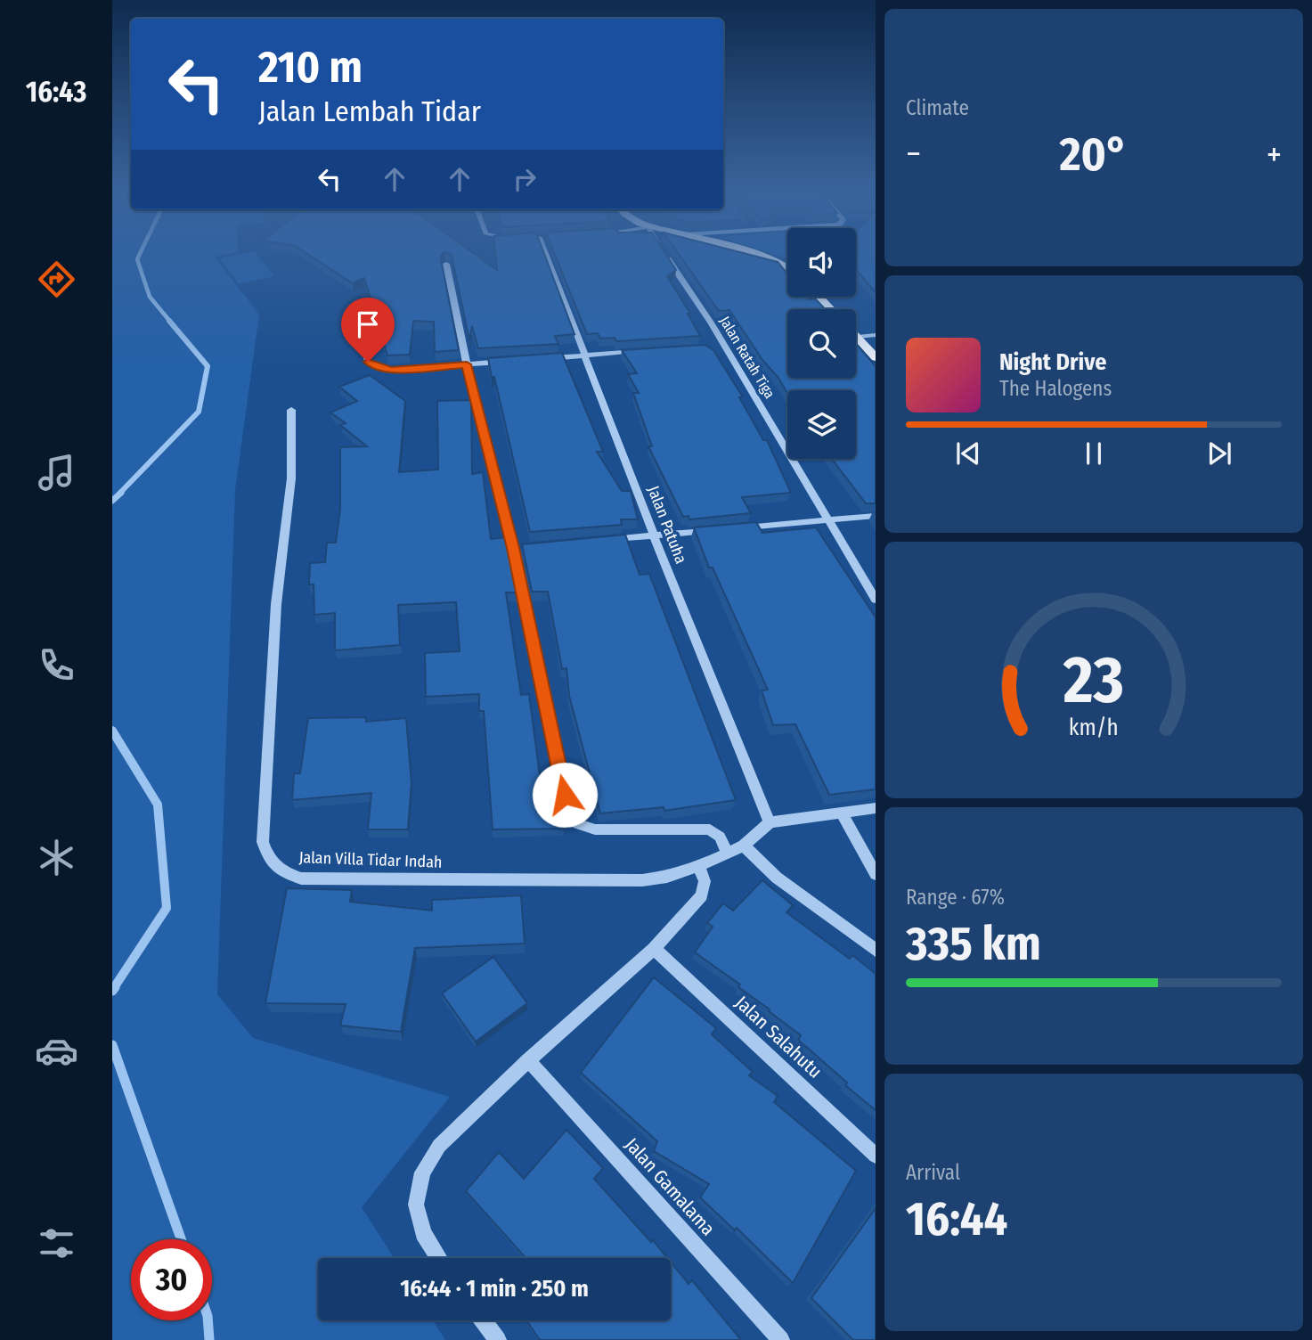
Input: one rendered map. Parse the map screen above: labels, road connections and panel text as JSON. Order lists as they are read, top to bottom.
{
  "streets": {
    "street": [
      "Jalan Ratah Tiga",
      "Jalan Patuha",
      "Jalan Villa Tidar Indah",
      "Jalan Salahutu",
      "Jalan Gamalama"
    ]
  },
  "crossings": [
    ["Jalan Patuha", "Jalan Villa Tidar Indah"]
  ],
  "page": {
    "tabs": "16:43",
    "tile": [
      "Climate",
      ["Range · 67%", "335 km"],
      ["Arrival", "16:44"]
    ],
    "turn": ["210 m", "Jalan Lembah Tidar"],
    "heat": ["−", "20°", "+"],
    "song": ["Night Drive", "The Halogens"],
    "limit": "30",
    "trip": "16:44 · 1 min · 250 m",
    "gauge": ["23", "km/h"]
  }
}
